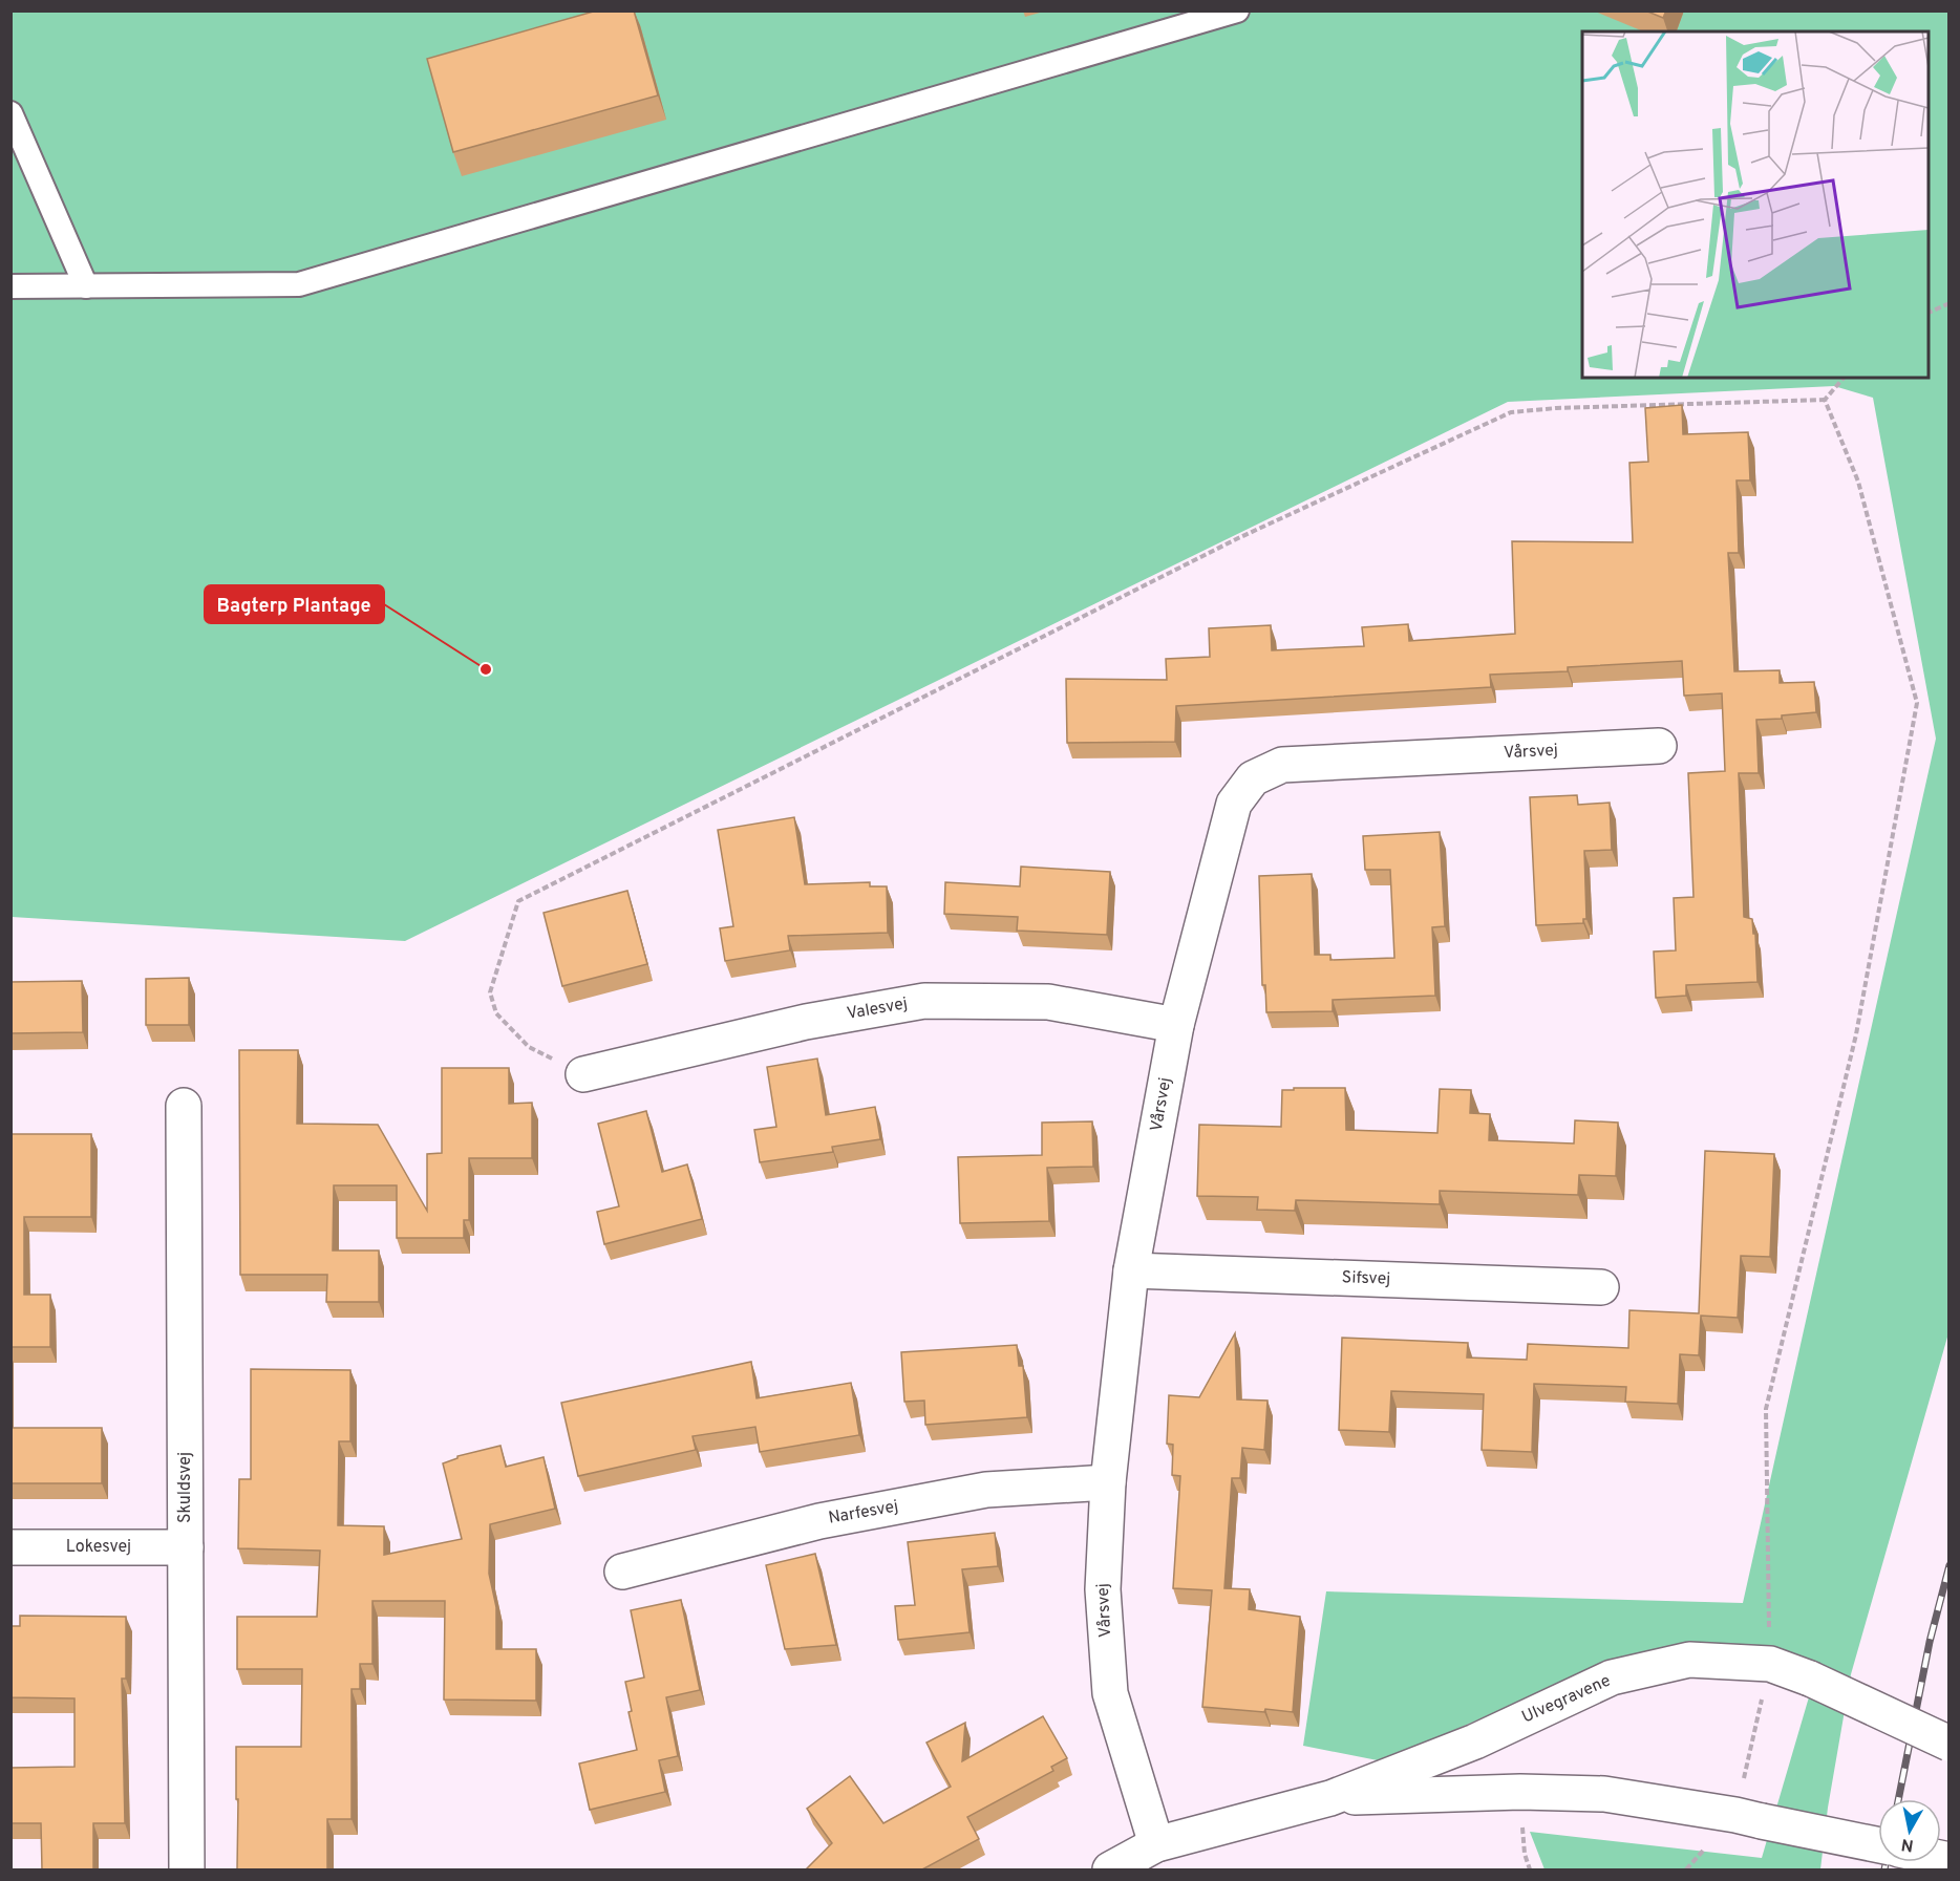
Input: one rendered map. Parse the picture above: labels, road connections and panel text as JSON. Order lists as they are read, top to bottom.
{
  "streets": {
    "street": [
      "Vårsvej",
      "Valesvej",
      "Sifsvej",
      "Skuldsvej",
      "Narfesvej",
      "Lokesvej",
      "Ulvegravene"
    ]
  },
  "crossings": [
    ["Vårsvej", "Valesvej"],
    ["Vårsvej", "Sifsvej"],
    ["Vårsvej", "Narfesvej"],
    ["Vårsvej", "Ulvegravene"],
    ["Skuldsvej", "Lokesvej"]
  ],
  "places": ["Bagterp Plantage"],
  "north": "bottom"
}
